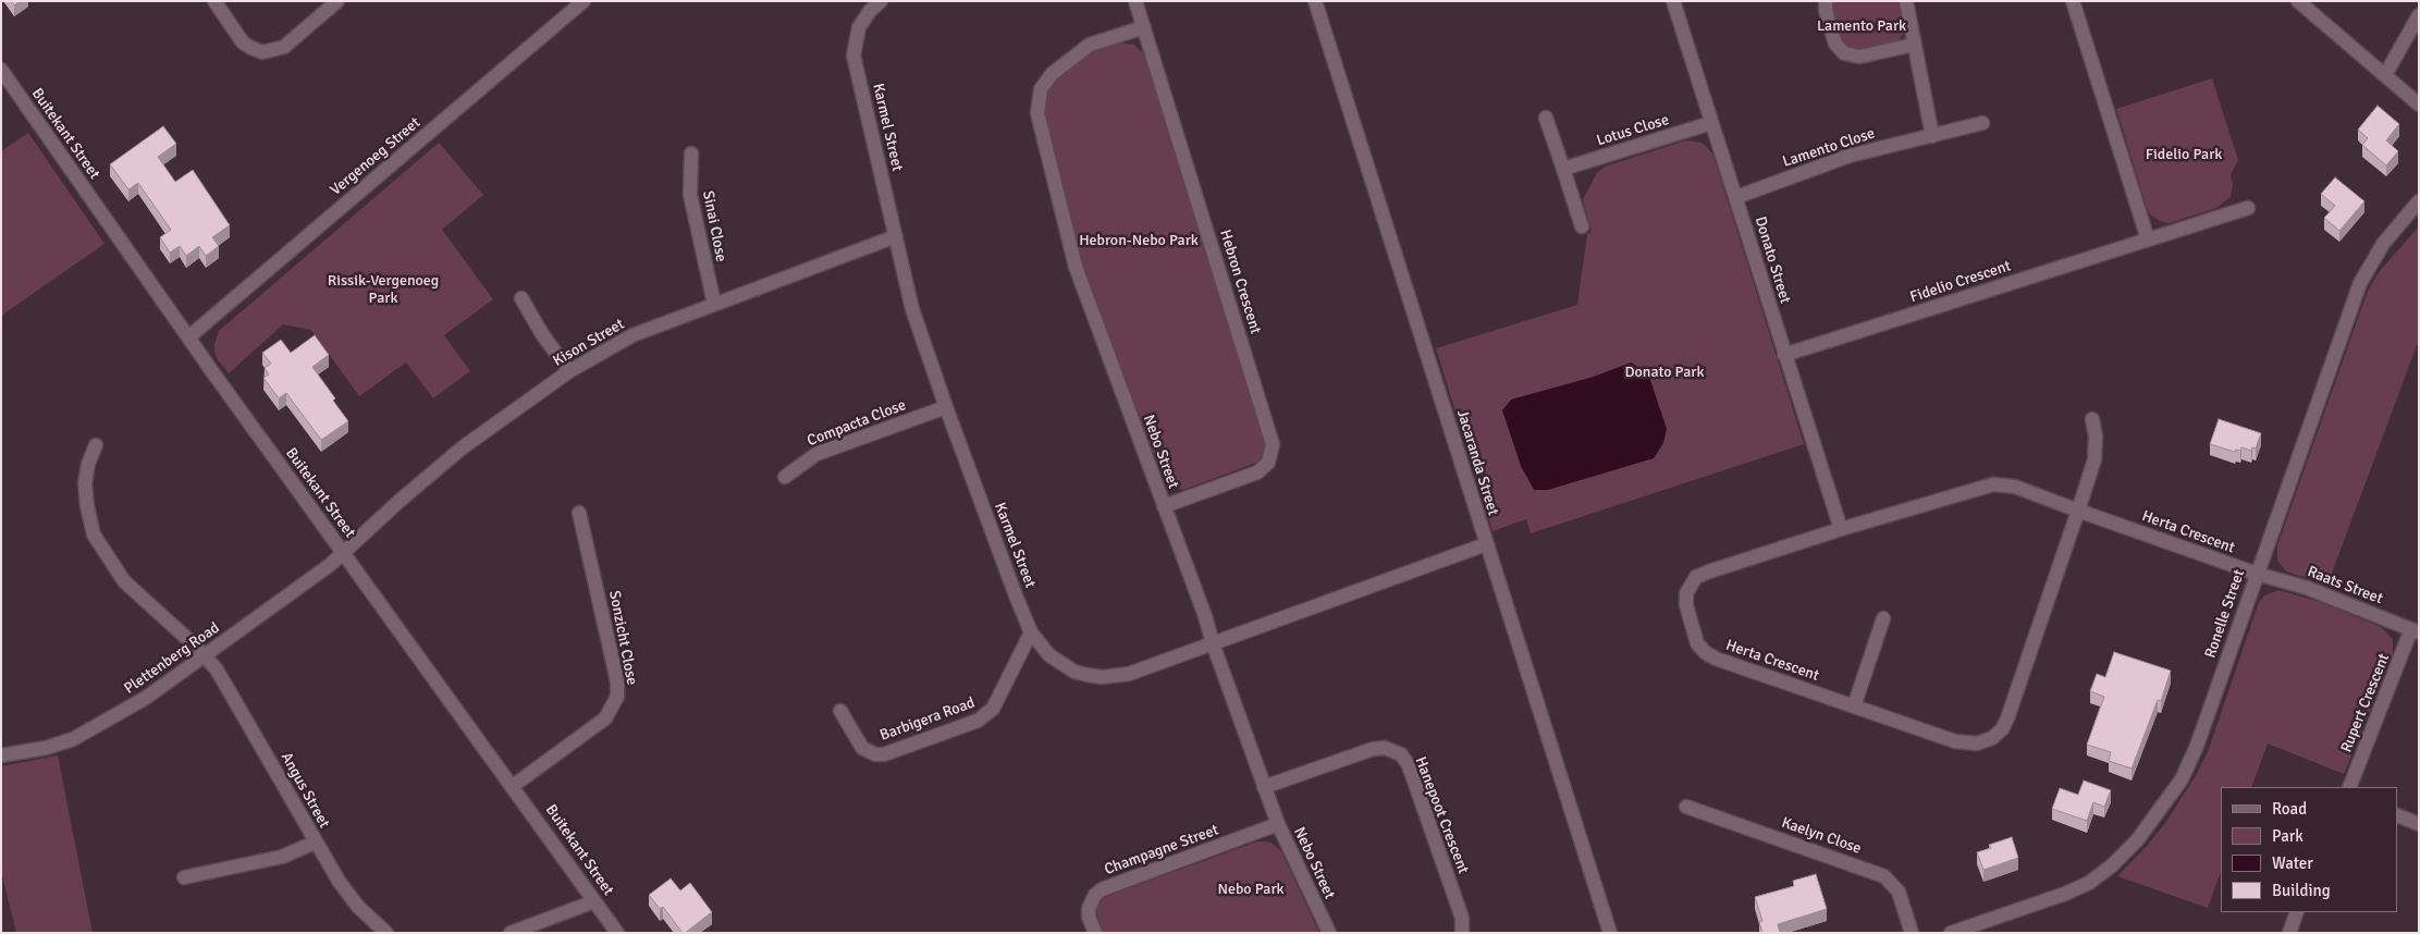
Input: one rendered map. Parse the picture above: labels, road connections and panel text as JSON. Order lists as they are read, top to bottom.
{
  "streets": {
    "street": [
      "Karmel Street",
      "Lotus Close",
      "Buitekant Street",
      "Lamento Close",
      "Vergenoeg Street",
      "Sinai Close",
      "Donato Street",
      "Hebron Crescent",
      "Fidelio Crescent",
      "Kison Street",
      "Compacta Close",
      "Nebo Street",
      "Jacaranda Street",
      "Herta Crescent",
      "Raats Street",
      "Ronelle Street",
      "Sonzicht Close",
      "Plettenberg Road",
      "Rupert Crescent",
      "Barbigera Road",
      "Angus Street",
      "Hanepoot Crescent",
      "Kaelyn Close",
      "Champagne Street"
    ]
  },
  "crossings": [
    ["Karmel Street", "Kison Street"],
    ["Karmel Street", "Compacta Close"],
    ["Karmel Street", "Nebo Street"],
    ["Karmel Street", "Jacaranda Street"],
    ["Karmel Street", "Barbigera Road"],
    ["Lotus Close", "Donato Street"],
    ["Buitekant Street", "Vergenoeg Street"],
    ["Buitekant Street", "Kison Street"],
    ["Buitekant Street", "Sonzicht Close"],
    ["Buitekant Street", "Plettenberg Road"],
    ["Lamento Close", "Donato Street"],
    ["Sinai Close", "Kison Street"],
    ["Donato Street", "Fidelio Crescent"],
    ["Donato Street", "Herta Crescent"],
    ["Hebron Crescent", "Nebo Street"],
    ["Kison Street", "Plettenberg Road"],
    ["Nebo Street", "Hanepoot Crescent"],
    ["Nebo Street", "Champagne Street"],
    ["Herta Crescent", "Raats Street"],
    ["Herta Crescent", "Ronelle Street"],
    ["Raats Street", "Ronelle Street"],
    ["Raats Street", "Rupert Crescent"],
    ["Plettenberg Road", "Angus Street"]
  ],
  "parks": [
    "Lamento Park",
    "Fidelio Park",
    "Hebron-Nebo Park",
    "Rissik-Vergenoeg Park",
    "Donato Park",
    "Nebo Park"
  ],
  "legend": [
    "Road",
    "Park",
    "Water",
    "Building"
  ]
}
